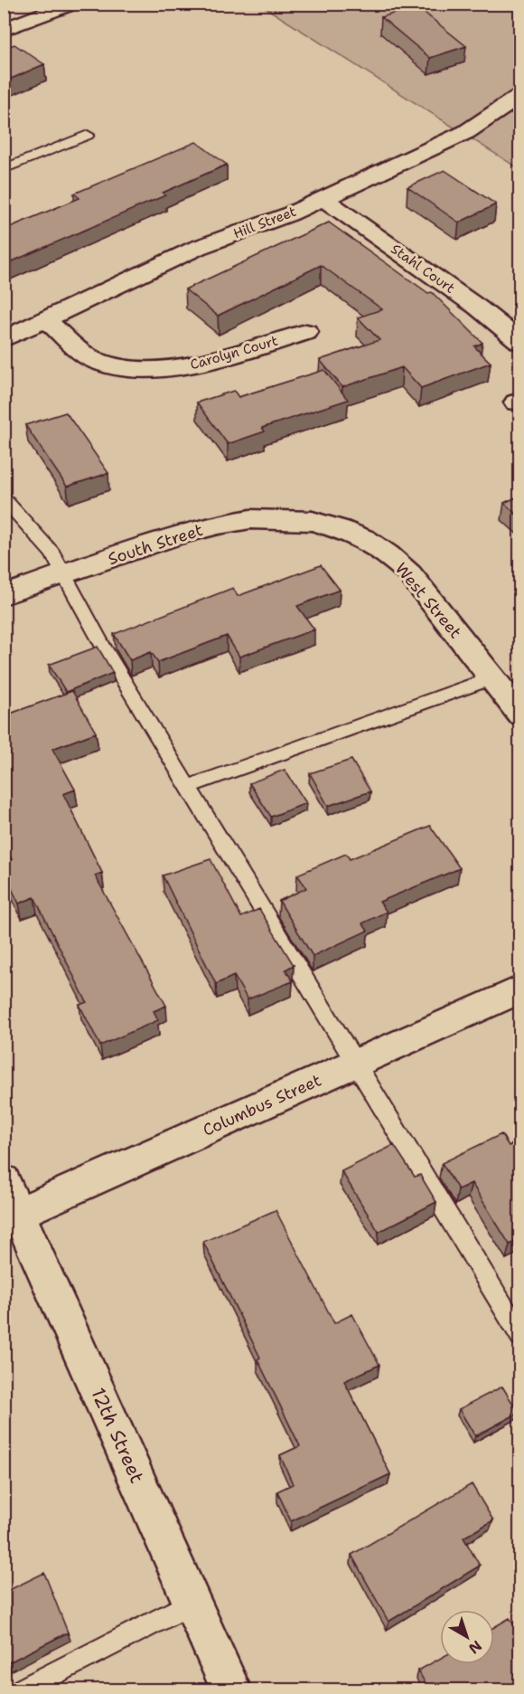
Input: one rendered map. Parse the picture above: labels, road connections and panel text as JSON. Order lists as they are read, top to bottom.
{
  "streets": {
    "street": [
      "Hill Street",
      "Stahl Court",
      "Carolyn Court",
      "South Street",
      "West Street",
      "Columbus Street",
      "12th Street"
    ]
  },
  "crossings": [
    ["Hill Street", "Stahl Court"],
    ["Hill Street", "Carolyn Court"],
    ["South Street", "West Street"],
    ["Columbus Street", "12th Street"]
  ],
  "north": "bottom right"
}
